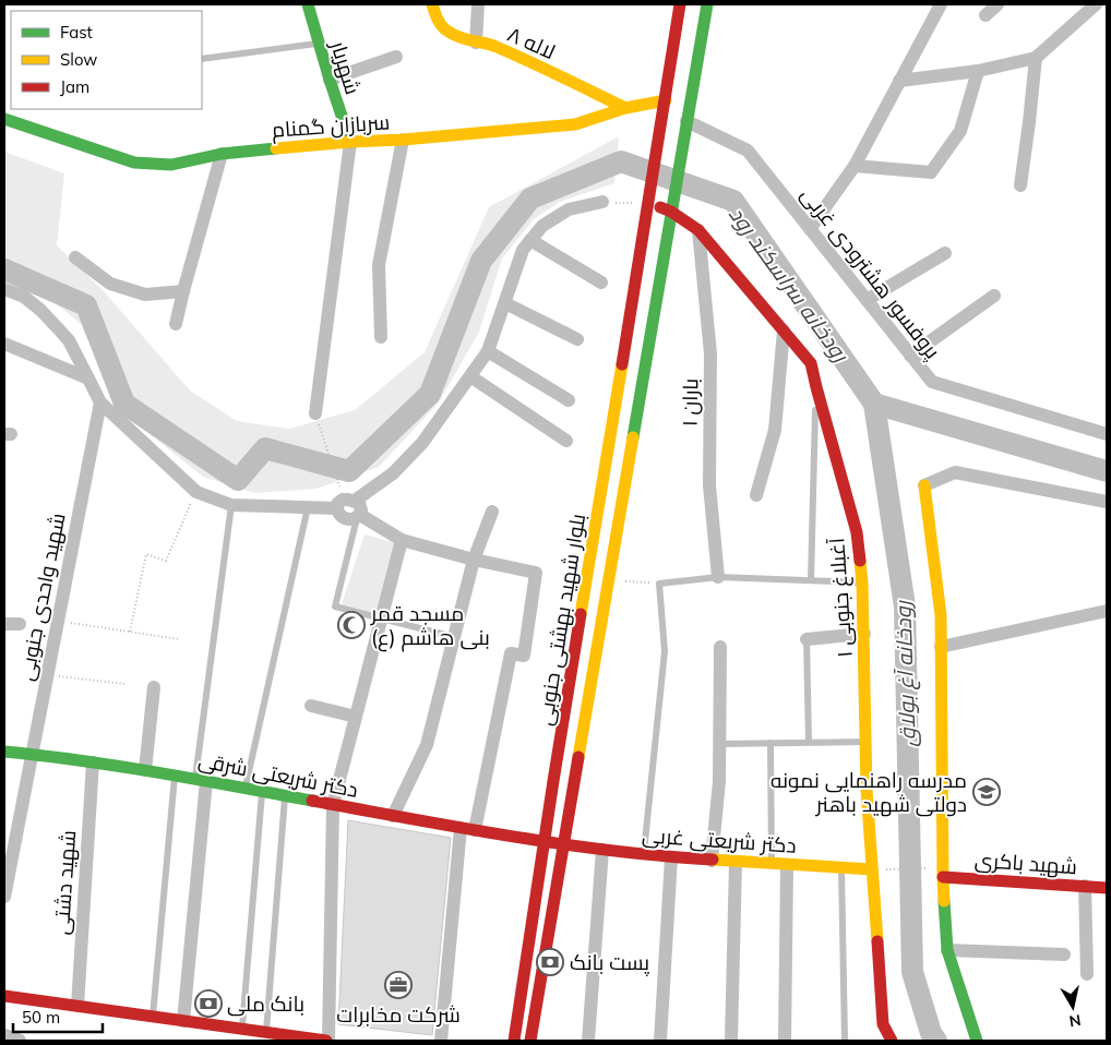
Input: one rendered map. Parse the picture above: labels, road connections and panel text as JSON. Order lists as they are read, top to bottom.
{
  "streets": {
    "street": [
      "لاله ۸",
      "شهریار",
      "سربازان گمنام",
      "پروفسور هشترودی غربی",
      "باران ۱",
      "شهید واحدی جنوبی",
      "آغبلاغ جنوبی ۱",
      "بلوار شهید بهشتی جنوبی",
      "دکتر شریعتی شرقی",
      "دکتر شریعتی غربی",
      "شهید باکری",
      "شهید دشتی"
    ]
  },
  "crossings": [
    ["لاله ۸", "سربازان گمنام"],
    ["شهریار", "سربازان گمنام"],
    ["سربازان گمنام", "بلوار شهید بهشتی جنوبی"],
    ["پروفسور هشترودی غربی", "بلوار شهید بهشتی جنوبی"],
    ["باران ۱", "آغبلاغ جنوبی ۱"],
    ["شهید واحدی جنوبی", "دکتر شریعتی شرقی"],
    ["آغبلاغ جنوبی ۱", "بلوار شهید بهشتی جنوبی"],
    ["آغبلاغ جنوبی ۱", "دکتر شریعتی غربی"],
    ["بلوار شهید بهشتی جنوبی", "دکتر شریعتی شرقی"],
    ["بلوار شهید بهشتی جنوبی", "دکتر شریعتی غربی"],
    ["دکتر شریعتی شرقی", "دکتر شریعتی غربی"],
    ["دکتر شریعتی شرقی", "شهید دشتی"]
  ],
  "water": ["رودخانه سراسکند رود", "رودخانه آغ بولاق"],
  "places": {
    "mosque": ["مسجد قمر بنی هاشم (ع)"],
    "school or university": ["مدرسه راهنمایی نمونه دولتی شهید باهنر"],
    "bank": ["پست بانک", "بانک ملی"],
    "office": ["شرکت مخابرات"]
  },
  "legend": ["Fast", "Slow", "Jam"],
  "scale_bar": "50 m",
  "north": "bottom"
}
